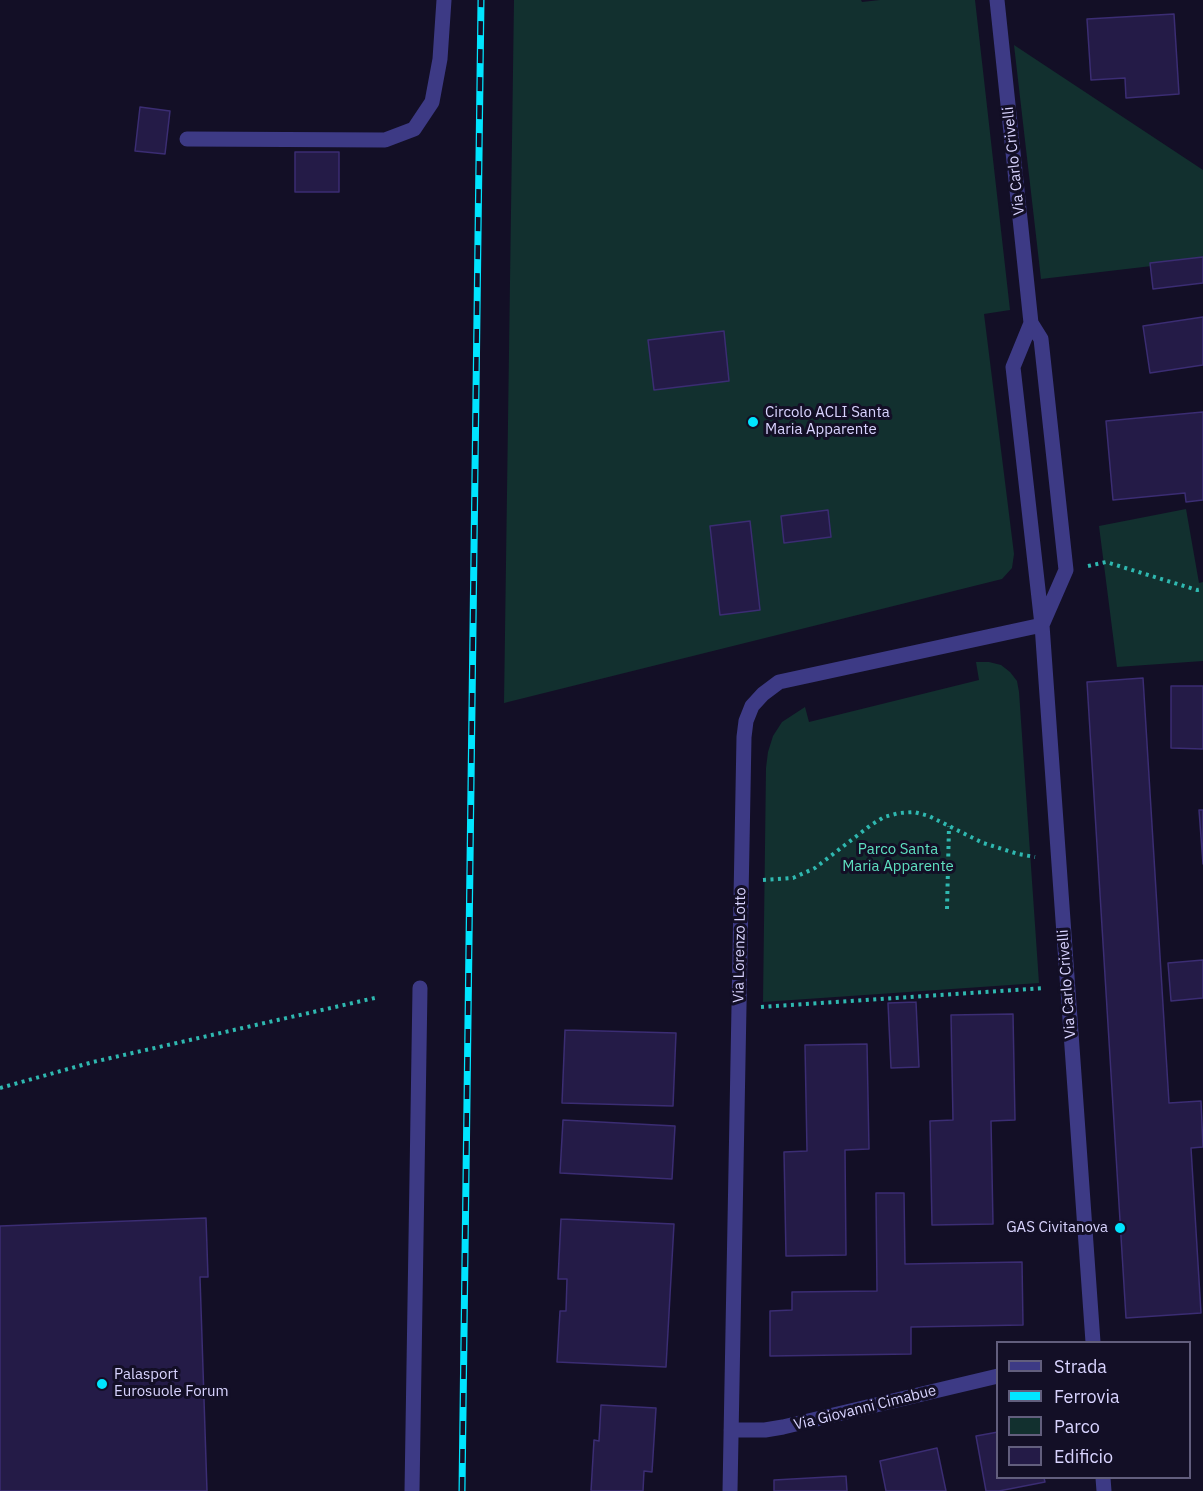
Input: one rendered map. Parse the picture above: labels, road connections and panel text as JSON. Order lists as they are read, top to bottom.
{
  "streets": {
    "street": ["Via Carlo Crivelli", "Via Lorenzo Lotto", "Via Giovanni Cimabue"]
  },
  "crossings": [
    ["Via Carlo Crivelli", "Via Lorenzo Lotto"],
    ["Via Lorenzo Lotto", "Via Giovanni Cimabue"]
  ],
  "parks": ["Parco Santa Maria Apparente"],
  "places": ["Circolo ACLI Santa Maria Apparente", "GAS Civitanova", "Palasport Eurosuole Forum"],
  "legend": [
    "Strada",
    "Ferrovia",
    "Parco",
    "Edificio"
  ]
}
